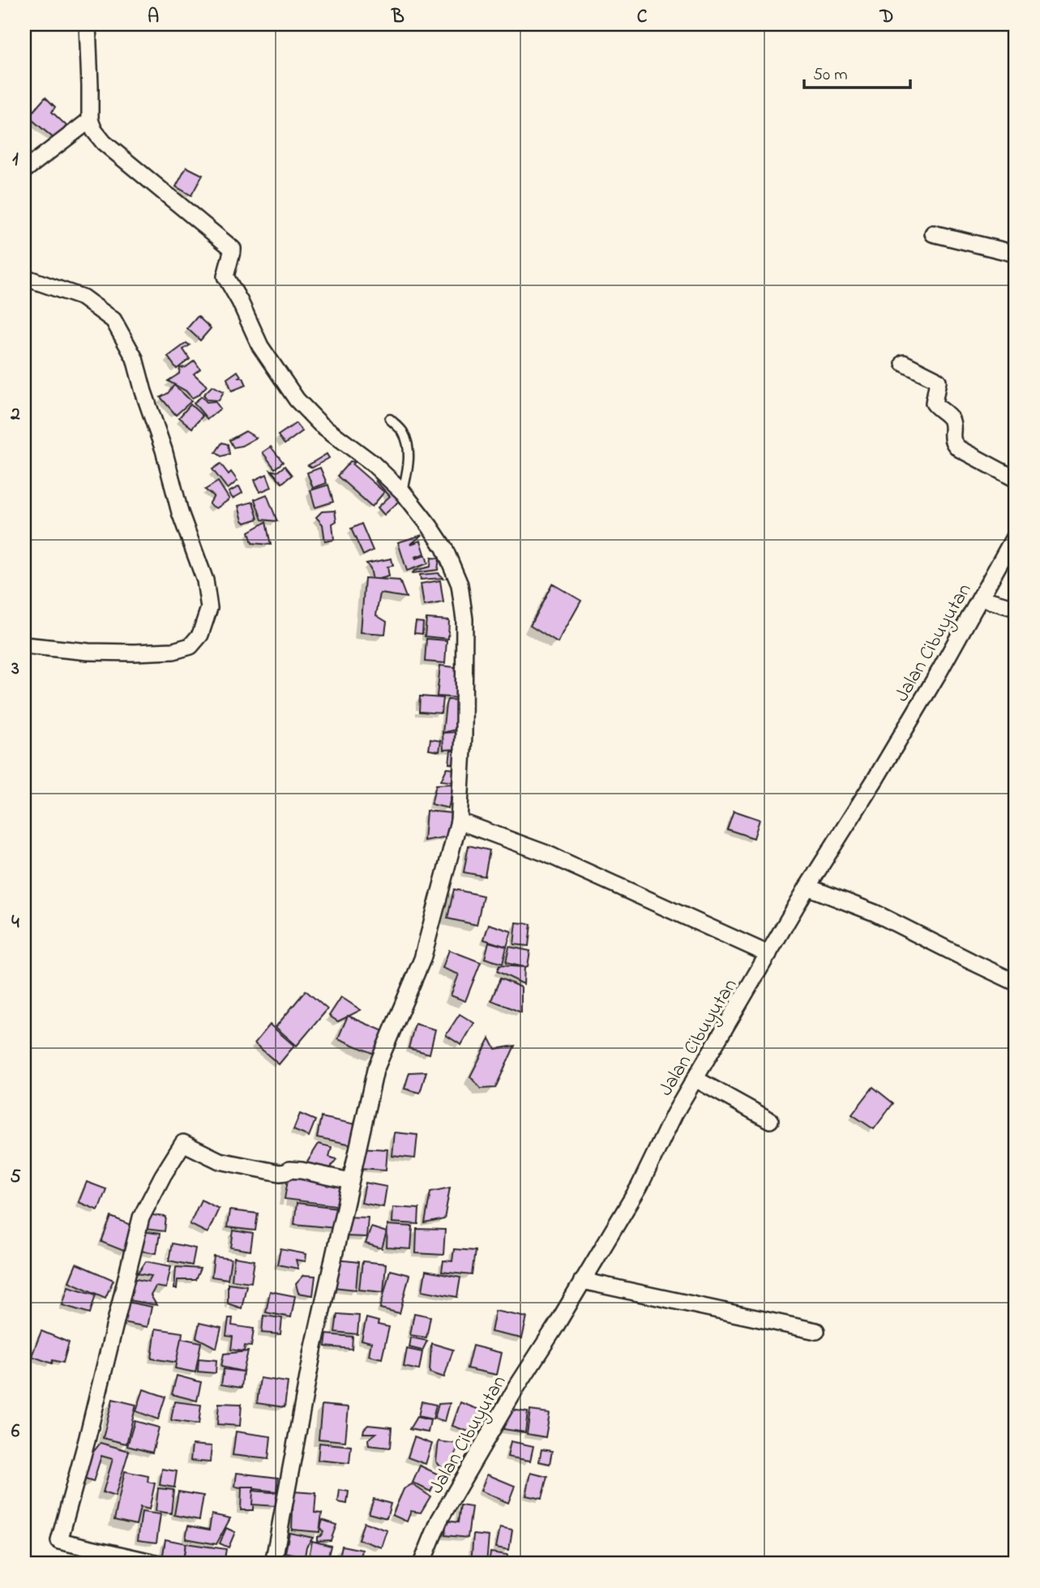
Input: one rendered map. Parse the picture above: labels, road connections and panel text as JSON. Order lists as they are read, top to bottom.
{
  "streets": {
    "street": ["Jalan Cibuyutan"]
  },
  "scale_bar": "50 m",
  "grid": {
    "columns": [
      "A",
      "B",
      "C",
      "D"
    ],
    "rows": [
      "1",
      "2",
      "3",
      "4",
      "5",
      "6"
    ]
  }
}
